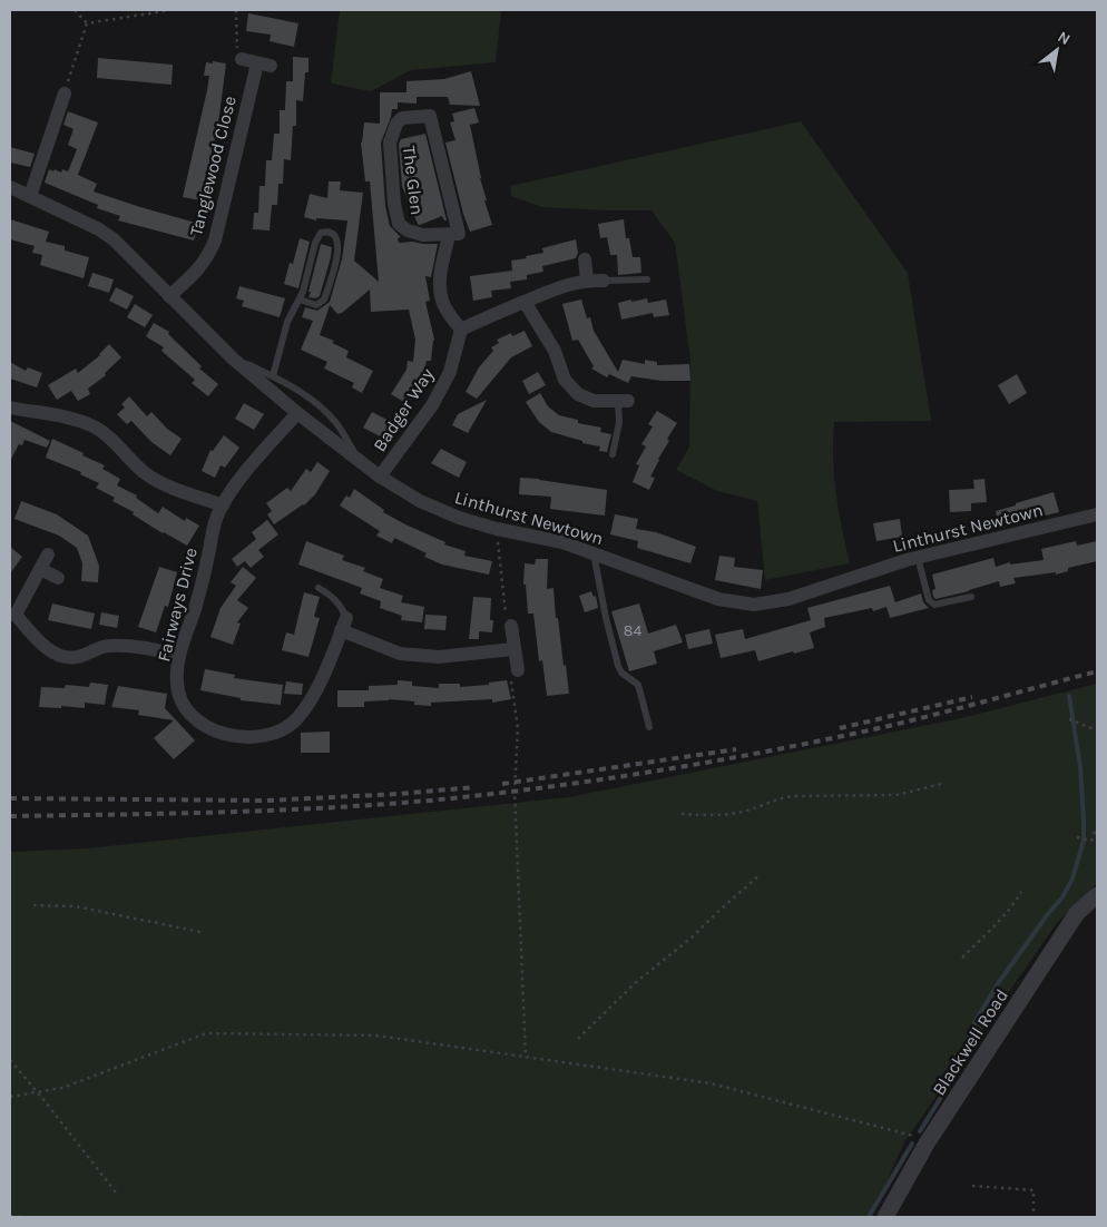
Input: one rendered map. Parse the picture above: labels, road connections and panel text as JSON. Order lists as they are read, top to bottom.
{
  "streets": {
    "street": [
      "Tanglewood Close",
      "The Glen",
      "Badger Way",
      "Linthurst Newtown",
      "Fairways Drive",
      "Blackwell Road"
    ]
  },
  "crossings": [
    ["Tanglewood Close", "Linthurst Newtown"],
    ["The Glen", "Badger Way"],
    ["Badger Way", "Linthurst Newtown"],
    ["Linthurst Newtown", "Fairways Drive"]
  ],
  "house_numbers": ["84"],
  "north": "top right"
}
